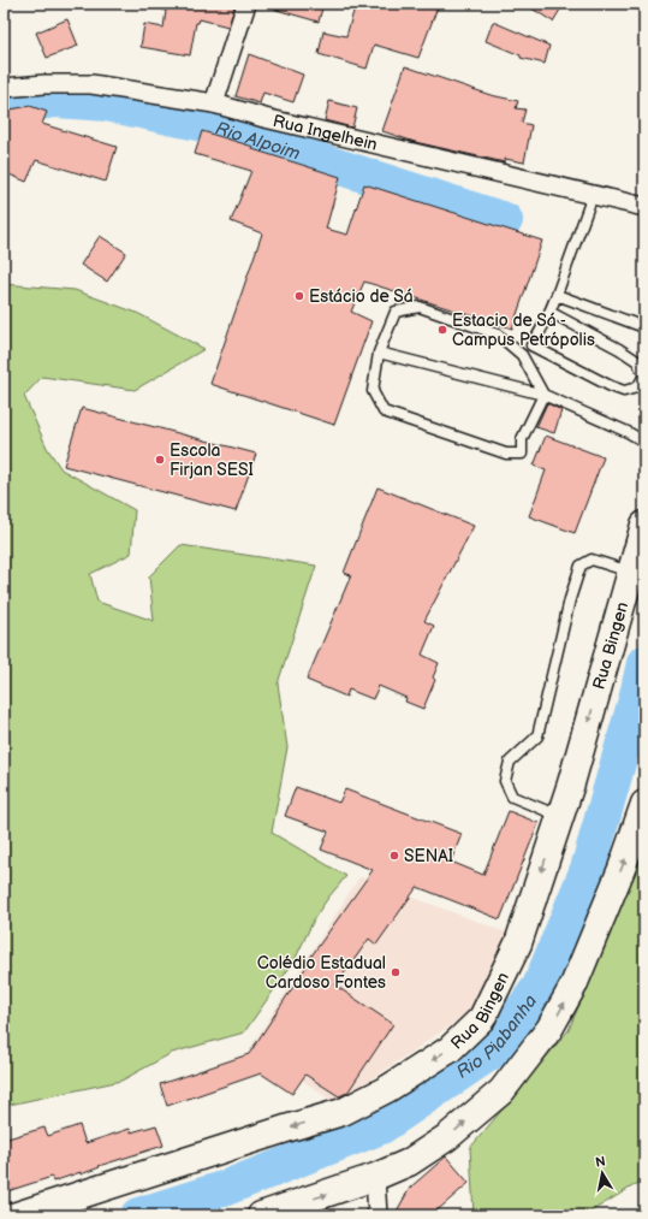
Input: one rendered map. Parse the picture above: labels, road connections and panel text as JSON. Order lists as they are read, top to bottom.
{
  "streets": {
    "main road": ["Rua Bingen"],
    "street": ["Rua Ingelhein"]
  },
  "water": ["Rio Alpoim", "Rio Piabanha"],
  "places": [
    "Estácio de Sá",
    "Estacio de Sá - Campus Petrópolis",
    "Escola Firjan SESI",
    "SENAI",
    "Colédio Estadual Cardoso Fontes"
  ],
  "north": "top"
}
